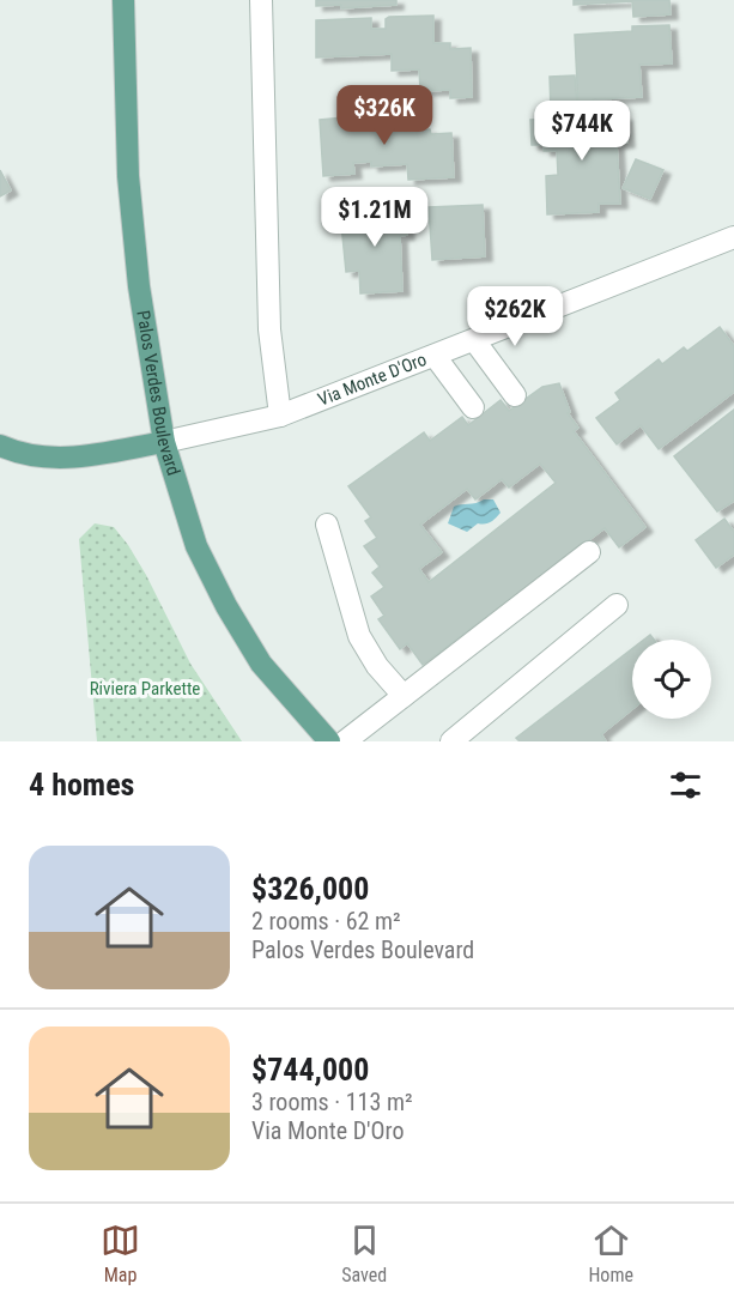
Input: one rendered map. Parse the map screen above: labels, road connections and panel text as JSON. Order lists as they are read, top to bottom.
{
  "streets": {
    "main road": ["Palos Verdes Boulevard"],
    "street": ["Via Monte D'Oro"]
  },
  "crossings": [
    ["Via Monte D'Oro", "Palos Verdes Boulevard"]
  ],
  "parks": ["Riviera Parkette"],
  "page": {
    "price": [
      "$326K",
      "$744K",
      "$1.21M",
      "$262K"
    ],
    "heading": "4 homes",
    "list": [
      {
        "name": "$326,000",
        "note": "2 rooms · 62 m² · Palos Verdes Boulevard"
      },
      {
        "name": "$744,000",
        "note": "3 rooms · 113 m² · Via Monte D'Oro"
      }
    ],
    "tabs": ["Map", "Saved", "Home"]
  }
}
